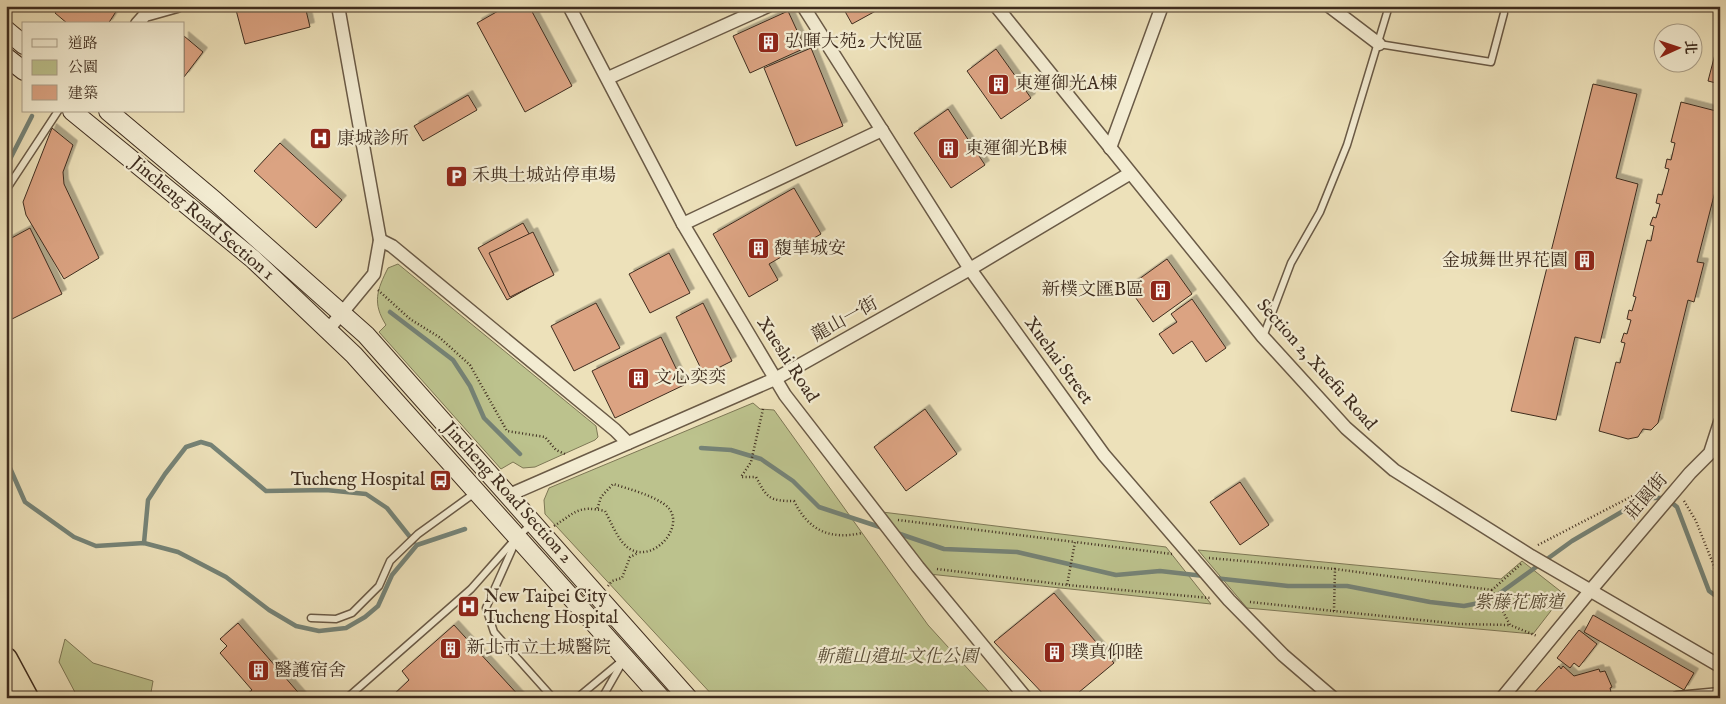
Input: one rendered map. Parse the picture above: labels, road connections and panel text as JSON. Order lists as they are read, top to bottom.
{
  "streets": {
    "main road": ["Jincheng Road Section 1", "Jincheng Road Section 2"],
    "street": [
      "龍山一街",
      "Xueshi Road",
      "Xuehai Street",
      "Section 2, Xuefu Road",
      "莊園街"
    ]
  },
  "crossings": [
    ["Jincheng Road Section 1", "Jincheng Road Section 2"],
    ["龍山一街", "Xueshi Road"],
    ["龍山一街", "Xuehai Street"],
    ["龍山一街", "Section 2, Xuefu Road"],
    ["龍山一街", "Jincheng Road Section 2"],
    ["Section 2, Xuefu Road", "莊園街"]
  ],
  "parks": ["紫藤花廊道", "斬龍山遺址文化公園"],
  "places": {
    "building": [
      "弘暉大苑2 大悅區",
      "東運御光A棟",
      "東運御光B棟",
      "馥華城安",
      "金城舞世界花園",
      "新樸文匯B區",
      "文心奕奕",
      "新北市立土城醫院",
      "璞真仰睦",
      "醫護宿舍"
    ],
    "hospital": ["康城診所", "New Taipei City Tucheng Hospital"],
    "parking": ["禾典土城站停車場"],
    "bus stop": ["Tucheng Hospital"]
  },
  "legend": ["道路", "公園", "建築"],
  "north": "right"
}
